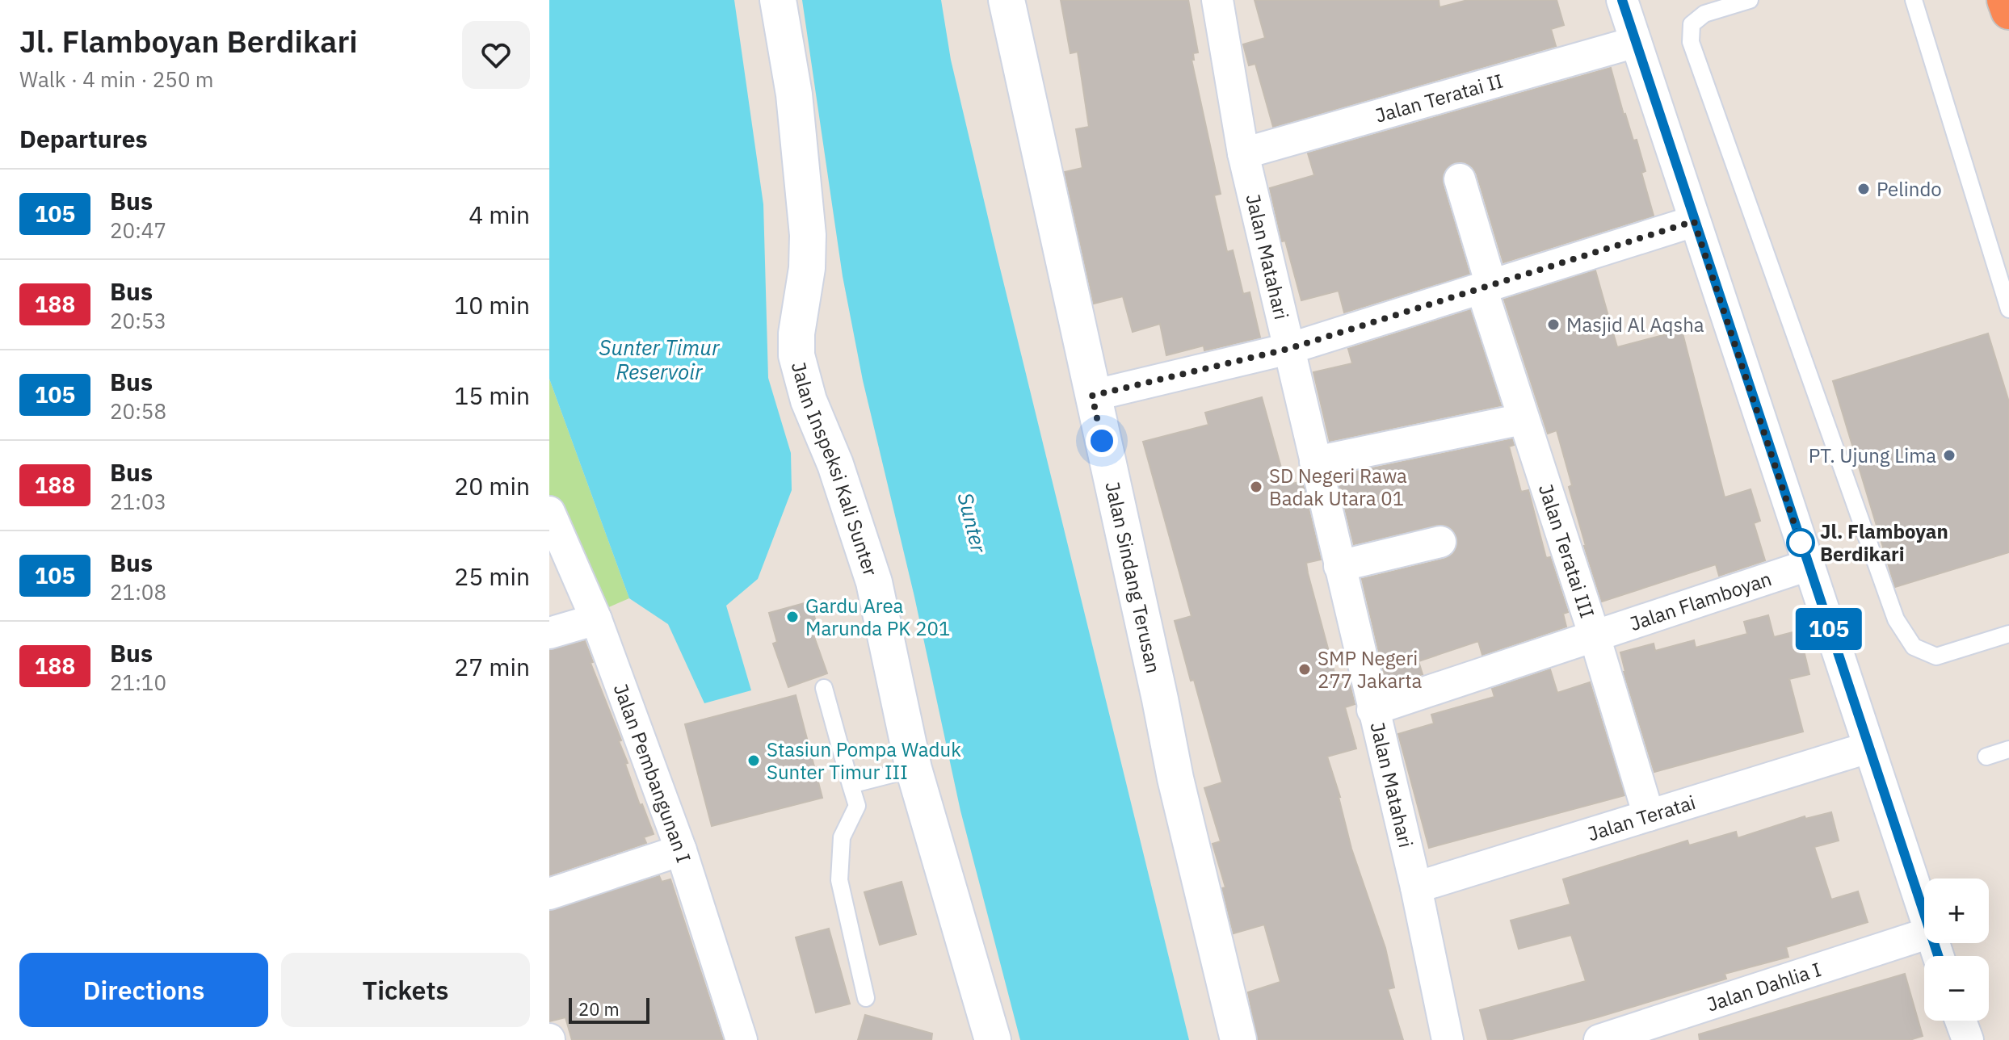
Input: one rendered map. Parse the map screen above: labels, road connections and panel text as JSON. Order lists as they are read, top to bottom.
{
  "streets": {
    "street": [
      "Jalan Teratai II",
      "Jalan Matahari",
      "Jalan Inspeksi Kali Sunter",
      "Jalan Teratai III",
      "Jalan Sindang Terusan",
      "Jalan Flamboyan",
      "Jalan Pembangunan I",
      "Jalan Teratai",
      "Jalan Dahlia I"
    ]
  },
  "crossings": [
    ["Jalan Teratai II", "Jalan Matahari"],
    ["Jalan Matahari", "Jalan Flamboyan"],
    ["Jalan Matahari", "Jalan Teratai"],
    ["Jalan Teratai III", "Jalan Flamboyan"],
    ["Jalan Teratai III", "Jalan Teratai"]
  ],
  "water": ["Sunter Timur Reservoir", "Sunter"],
  "places": [
    "Pelindo",
    "Masjid Al Aqsha",
    "PT. Ujung Lima",
    "SD Negeri Rawa Badak Utara 01",
    "Jl. Flamboyan Berdikari",
    "Gardu Area Marunda PK 201",
    "SMP Negeri 277 Jakarta",
    "Stasiun Pompa Waduk Sunter Timur III"
  ],
  "lines": ["bus line 105"],
  "scale_bar": "20 m",
  "page": {
    "heading": [
      ["Jl. Flamboyan Berdikari", "Walk · 4 min · 250 m"],
      "Departures"
    ],
    "on_map": "105",
    "list": [
      {
        "mark": "105",
        "name": "Bus",
        "note": "20:47",
        "value": "4 min"
      },
      {
        "mark": "188",
        "name": "Bus",
        "note": "20:53",
        "value": "10 min"
      },
      {
        "mark": "105",
        "name": "Bus",
        "note": "20:58",
        "value": "15 min"
      },
      {
        "mark": "188",
        "name": "Bus",
        "note": "21:03",
        "value": "20 min"
      },
      {
        "mark": "105",
        "name": "Bus",
        "note": "21:08",
        "value": "25 min"
      },
      {
        "mark": "188",
        "name": "Bus",
        "note": "21:10",
        "value": "27 min"
      }
    ],
    "map_buttons": ["+", "−"],
    "buttons": ["Directions", "Tickets"],
    "scale": "20 m"
  }
}
